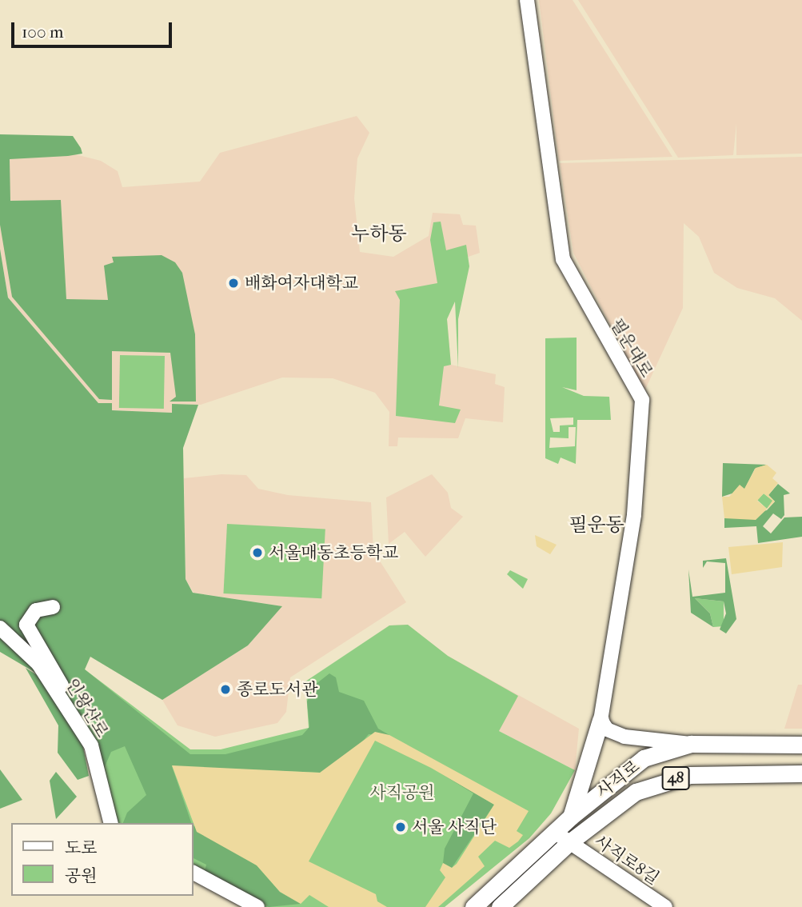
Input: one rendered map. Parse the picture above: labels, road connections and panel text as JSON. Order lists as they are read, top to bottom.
{
  "streets": {
    "main road": ["48", "사직로"],
    "street": ["필운대로", "인왕산로", "사직로8길"]
  },
  "crossings": [
    ["사직로", "사직로8길"]
  ],
  "districts": ["누하동", "필운동"],
  "parks": ["사직공원"],
  "places": [
    "배화여자대학교",
    "서울매동초등학교",
    "종로도서관",
    "서울 사직단"
  ],
  "legend": ["도로", "공원"],
  "scale_bar": "100 m"
}
